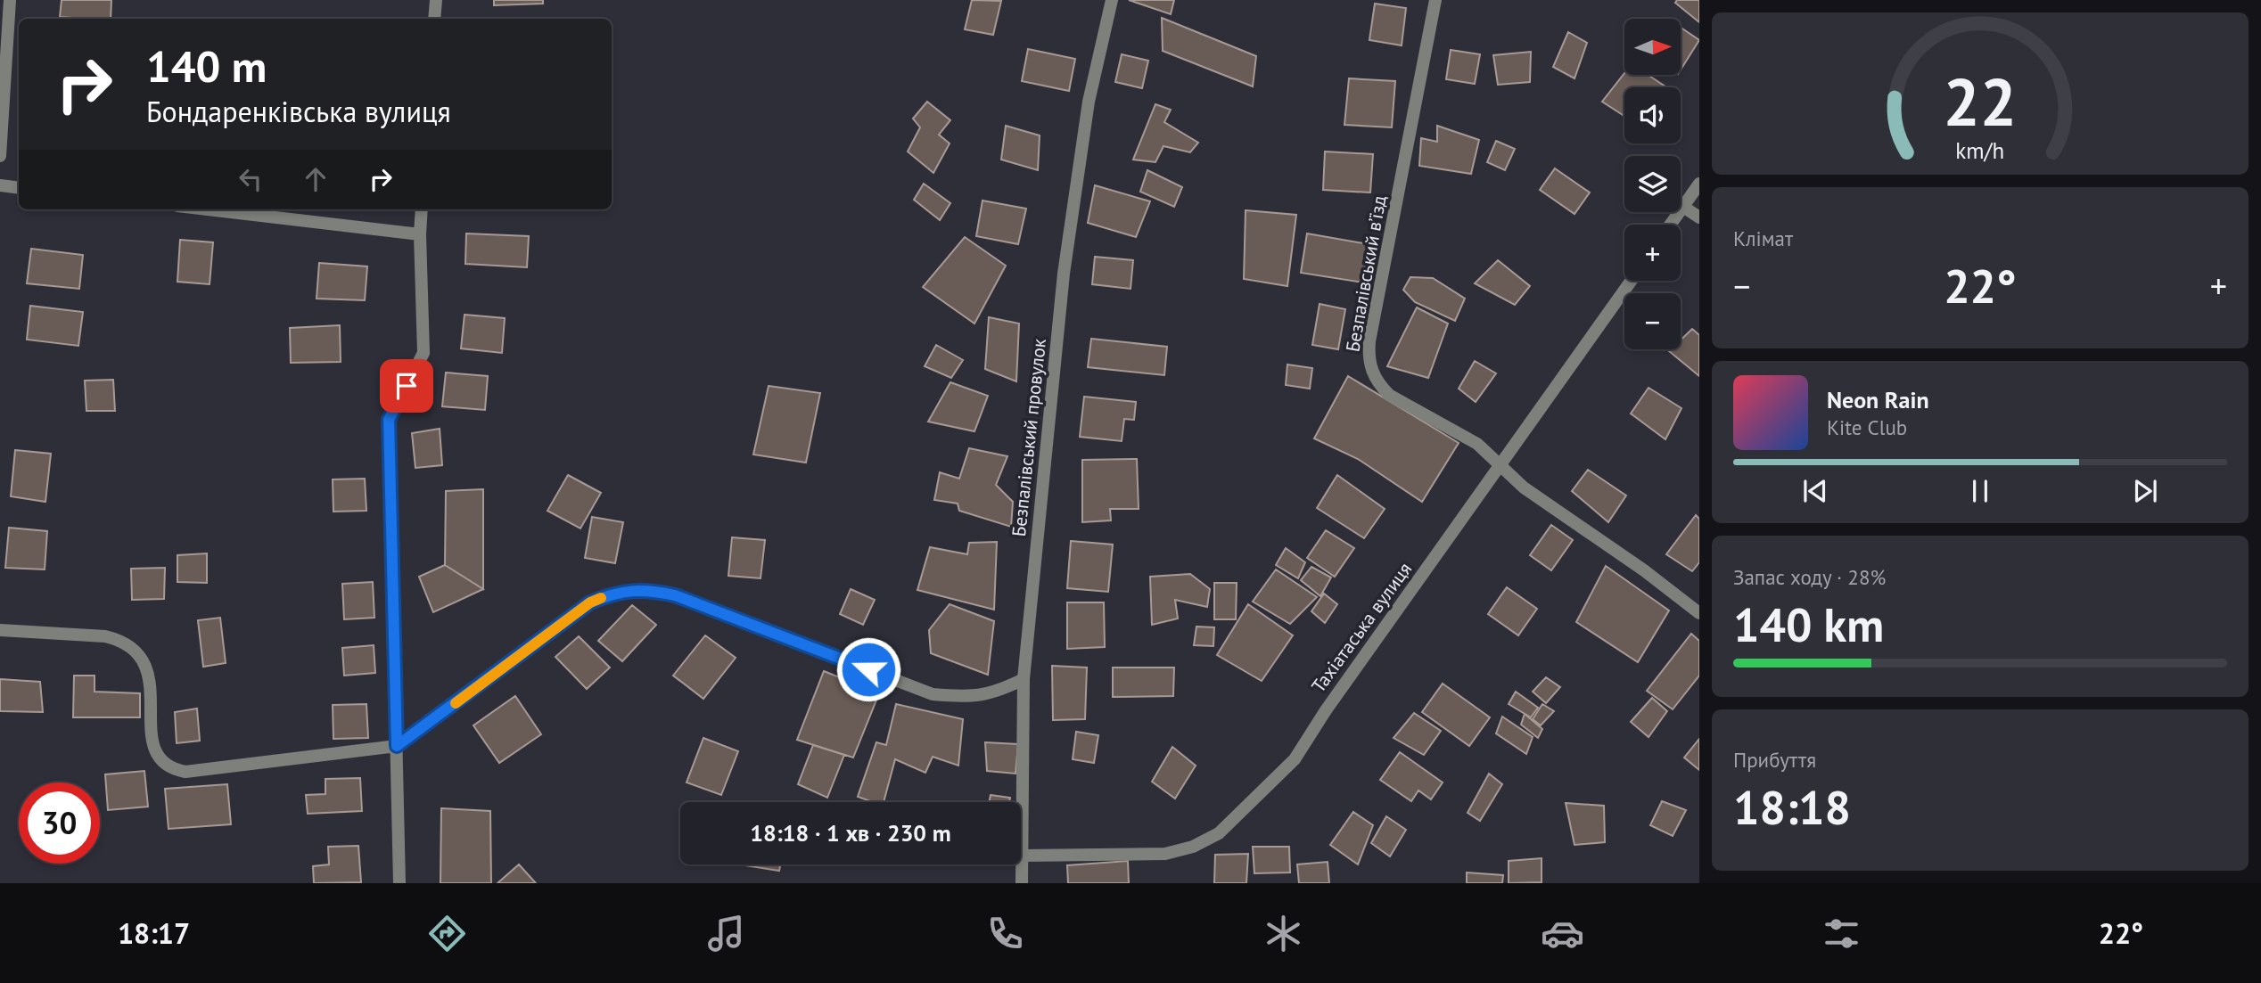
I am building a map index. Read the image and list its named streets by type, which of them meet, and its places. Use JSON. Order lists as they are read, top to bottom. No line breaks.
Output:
{"streets":{"street":["Безпалівський в’їзд","Безпалівський провулок","Тахіатаська вулиця"]},"crossings":[["Безпалівський в’їзд","Тахіатаська вулиця"],["Безпалівський провулок","Тахіатаська вулиця"]],"north":"right","page":{"map_buttons":["+","−"],"turn":["140 m","Бондаренківська вулиця"],"tile":["Клімат",["Запас ходу · 28%","140 km"],["Прибуття","18:18"]],"heat":["−","22°","+"],"song":["Neon Rain","Kite Club"],"limit":"30","trip":"18:18 · 1 хв · 230 m","tabs":["18:17","22°"],"gauge":["22","km/h"]}}
